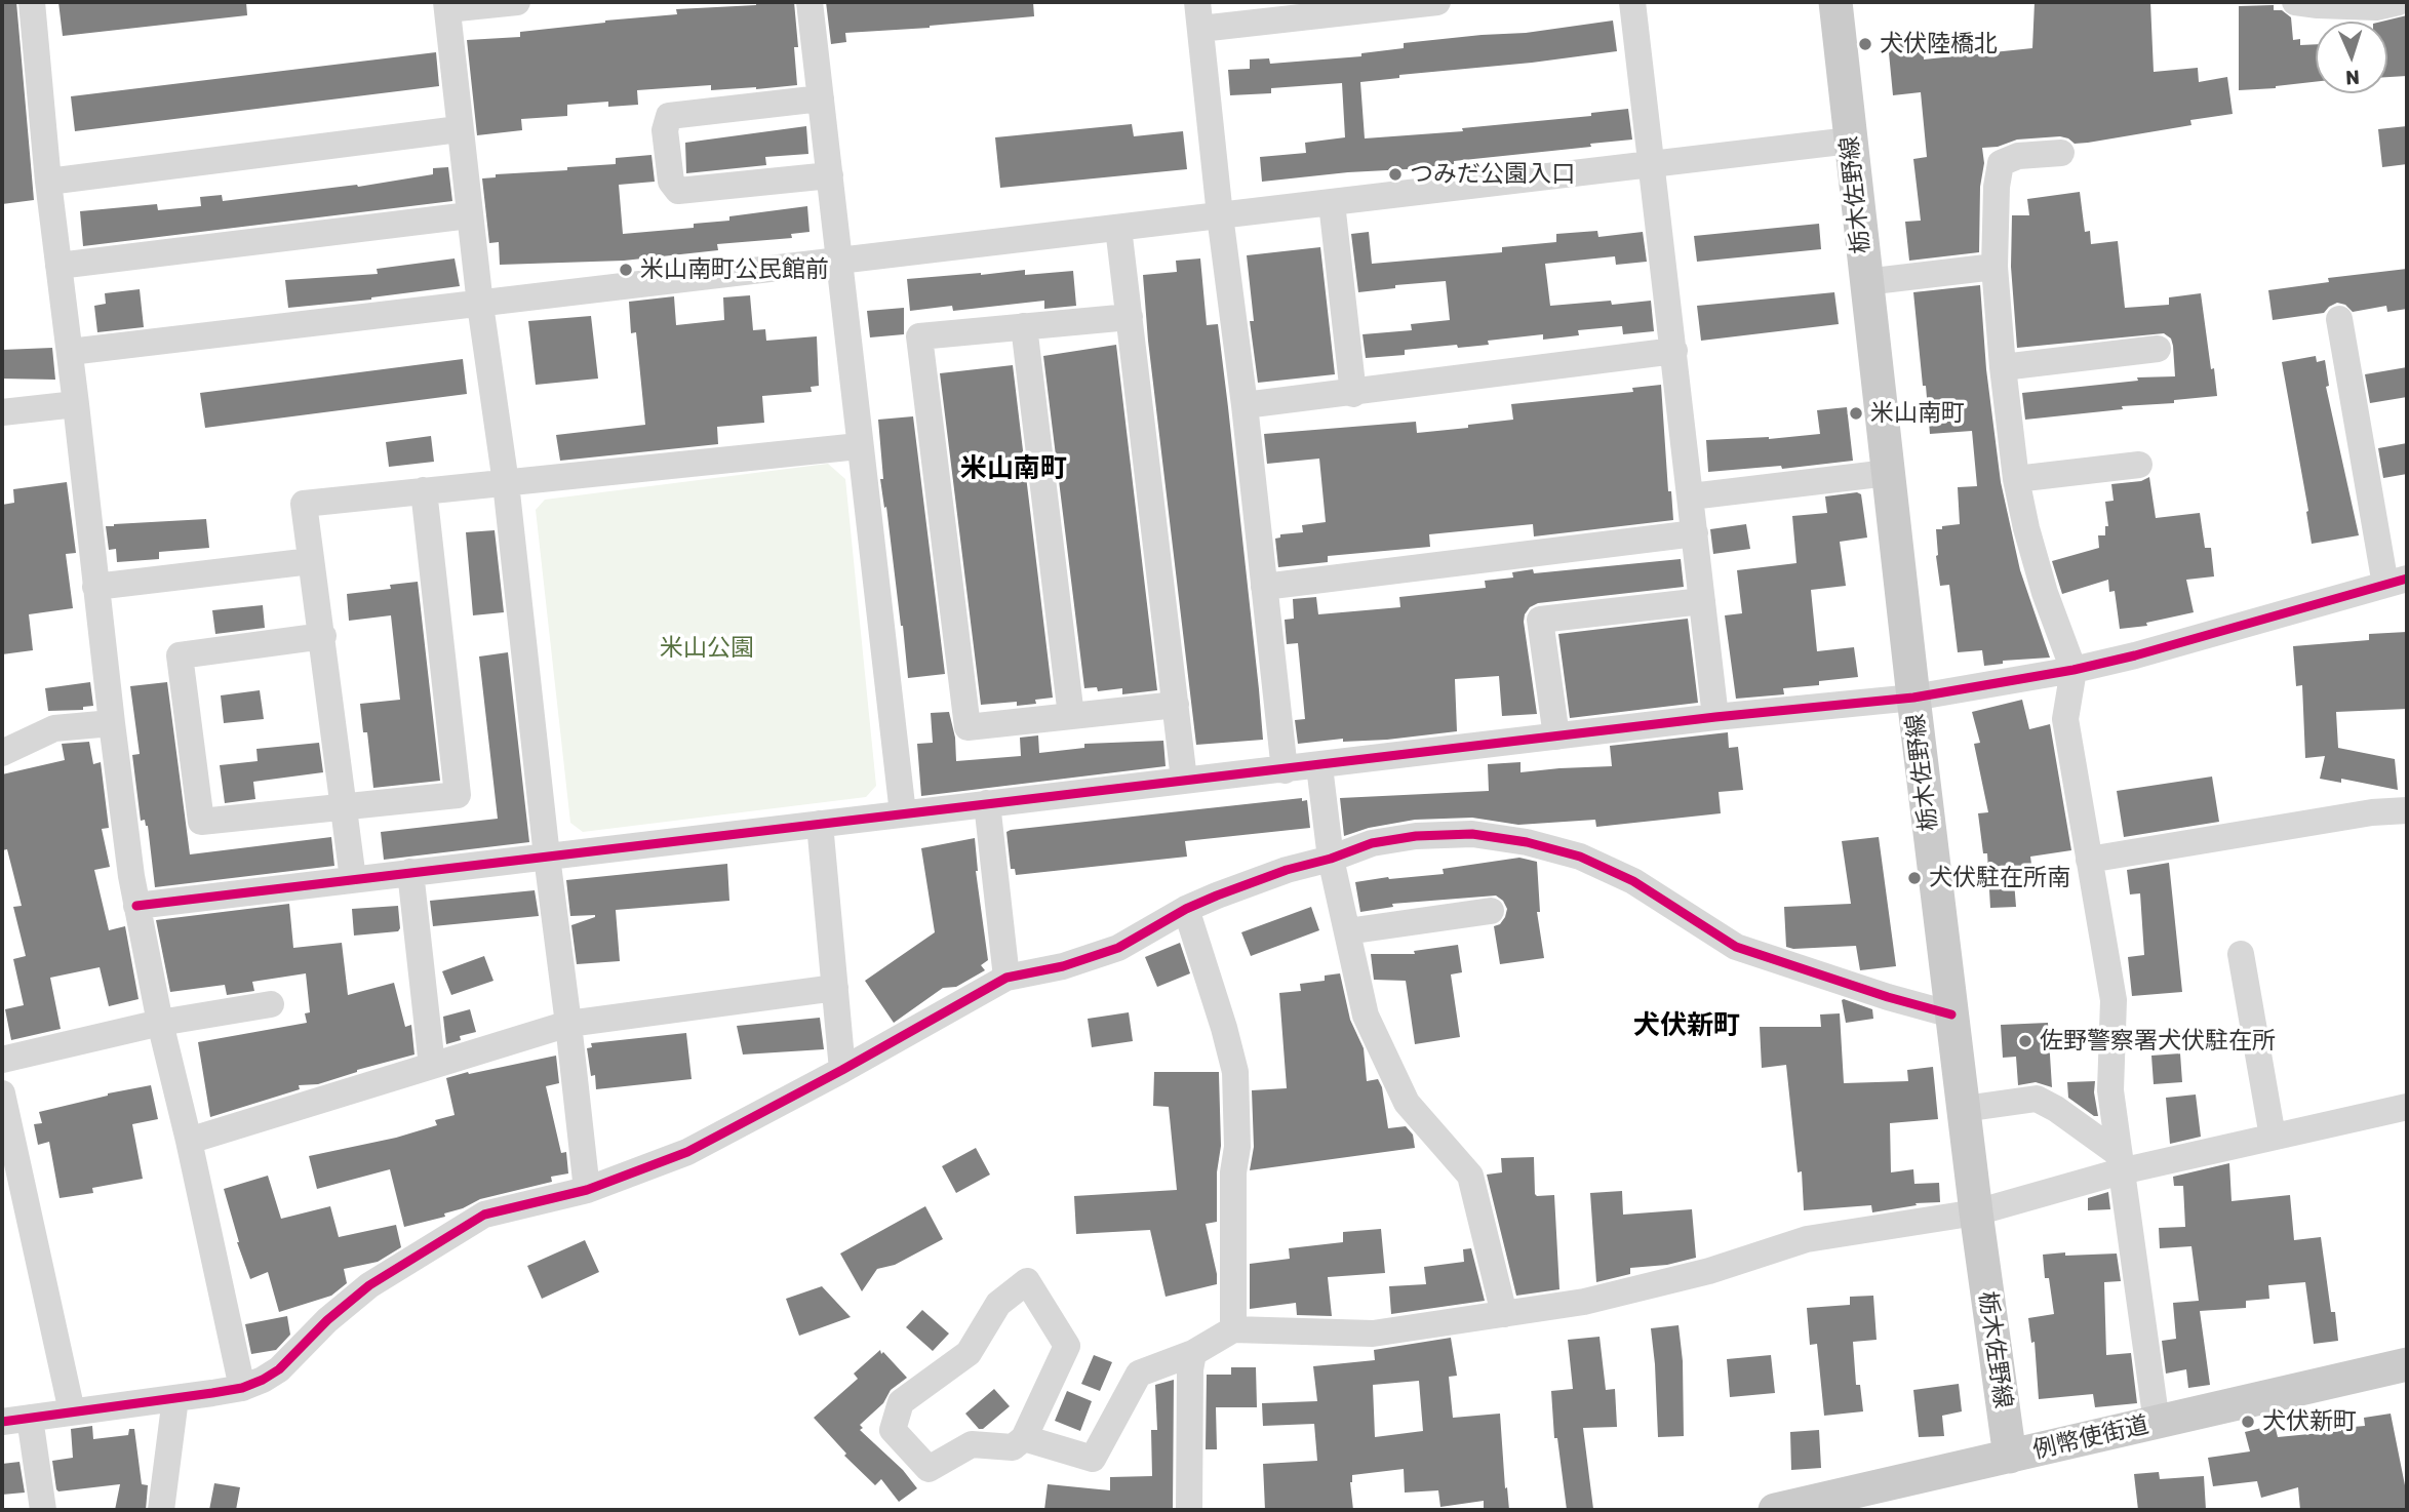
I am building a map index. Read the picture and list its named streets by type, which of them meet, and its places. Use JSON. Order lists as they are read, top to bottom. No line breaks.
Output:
{"streets":{"main road":["栃木佐野線","例幣使街道"]},"crossings":[["栃木佐野線","例幣使街道"]],"districts":["米山南町","犬伏新町"],"parks":["米山公園"],"places":["犬伏陸橋北","つみだ公園入口","米山南町公民館前","米山南町","犬伏駐在所南","佐野警察署犬伏駐在所","犬伏新町"],"north":"bottom"}
